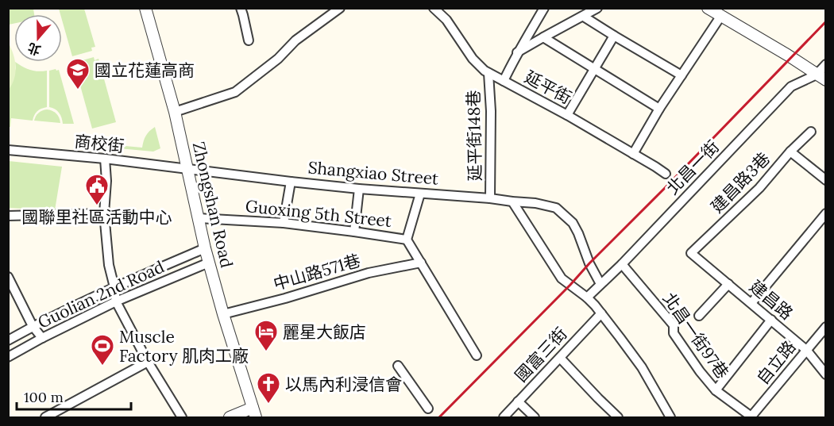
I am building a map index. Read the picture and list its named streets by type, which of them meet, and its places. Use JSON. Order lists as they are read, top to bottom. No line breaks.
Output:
{"streets":{"street":["延平街","延平街148巷","商校街","北昌一街","Shangxiao Street","建昌路3巷","Zhongshan Road","Guoxing 5th Street","中山路571巷","Guolian 2nd Road","建昌路","北昌一街97巷","國富三街","自立路"]},"crossings":[["延平街","延平街148巷"],["延平街148巷","Shangxiao Street"],["商校街","Shangxiao Street"],["商校街","Zhongshan Road"],["北昌一街","Shangxiao Street"],["北昌一街","北昌一街97巷"],["Shangxiao Street","Zhongshan Road"],["建昌路3巷","建昌路"],["Zhongshan Road","Guoxing 5th Street"],["Zhongshan Road","中山路571巷"],["Zhongshan Road","Guolian 2nd Road"],["建昌路","自立路"],["北昌一街97巷","自立路"]],"places":{"school or university":["國立花蓮高商"],"public building":["國聯里社區活動中心"],"hotel":["麗星大飯店"],"sports":["Muscle Factory 肌肉工廠"],"church":["以馬內利浸信會"]},"scale_bar":"100 m","north":"bottom"}
